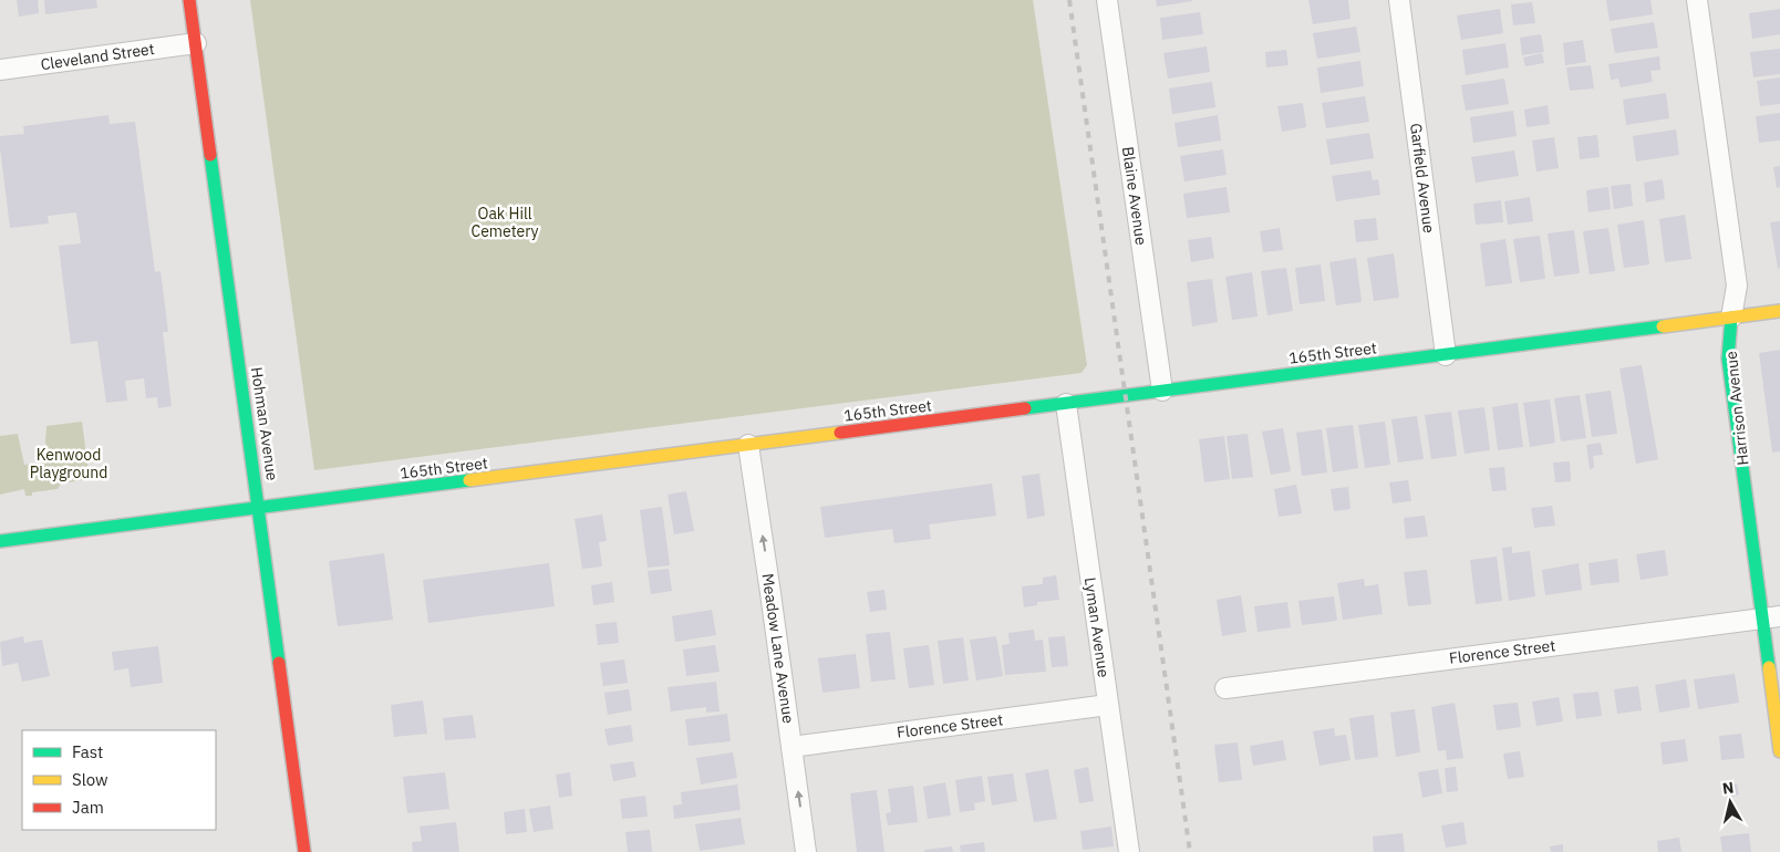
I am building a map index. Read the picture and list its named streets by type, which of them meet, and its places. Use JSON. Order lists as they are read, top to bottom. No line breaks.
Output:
{"streets":{"main road":["165th Street","Harrison Avenue","Hohman Avenue"],"street":["Cleveland Street","Garfield Avenue","Blaine Avenue","Lyman Avenue","Meadow Lane Avenue","Florence Street"]},"crossings":[["Cleveland Street","Hohman Avenue"],["Garfield Avenue","165th Street"],["Blaine Avenue","165th Street"],["165th Street","Harrison Avenue"],["165th Street","Hohman Avenue"],["165th Street","Lyman Avenue"],["165th Street","Meadow Lane Avenue"],["Harrison Avenue","Florence Street"],["Lyman Avenue","Florence Street"],["Meadow Lane Avenue","Florence Street"]],"one_way":["Meadow Lane Avenue"],"parks":["Oak Hill Cemetery","Kenwood Playground"],"legend":["Fast","Slow","Jam"],"north":"top"}
